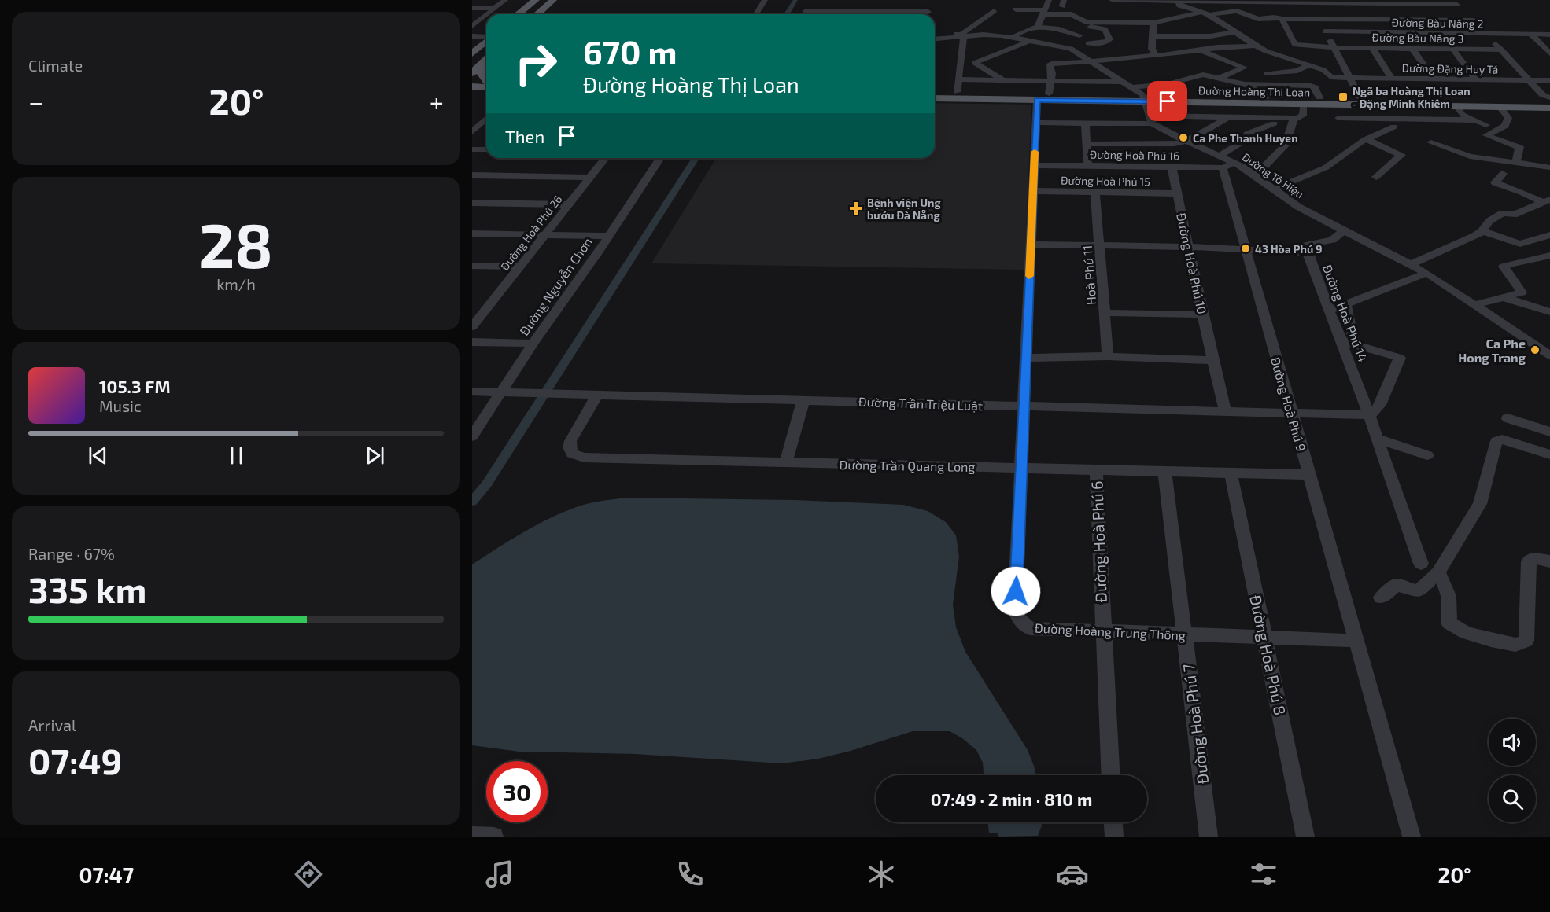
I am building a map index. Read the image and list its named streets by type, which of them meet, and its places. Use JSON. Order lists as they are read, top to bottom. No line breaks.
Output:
{"streets":{"main road":["Đường Hoàng Thị Loan"],"street":["Đường Bàu Năng 2","Đường Bàu Năng 3","Đường Đặng Huy Tá","Đường Hoà Phú 16","Đường Tô Hiệu","Đường Hoà Phú 15","Đường Hoà Phú 26","Đường Hoà Phú 10","Hoà Phú 11","Đường Nguyễn Chơn","Đường Hoà Phú 14","Đường Trần Triệu Luật","Đường Hoà Phú 9","Đường Trần Quang Long","Đường Hoà Phú 6","Đường Hoàng Trung Thông","Đường Hoà Phú 8","Đường Hoà Phú 7"]},"crossings":[["Đường Hoàng Thị Loan","Đường Hoàng Trung Thông"],["Đường Hoà Phú 16","Đường Tô Hiệu"],["Đường Hoà Phú 16","Đường Hoà Phú 10"],["Đường Hoà Phú 16","Đường Hoà Phú 9"],["Đường Hoà Phú 16","Đường Hoàng Trung Thông"],["Đường Hoà Phú 15","Đường Hoà Phú 10"],["Đường Hoà Phú 15","Hoà Phú 11"],["Đường Hoà Phú 15","Đường Hoàng Trung Thông"],["Đường Hoà Phú 10","Đường Trần Triệu Luật"],["Đường Nguyễn Chơn","Đường Trần Triệu Luật"],["Đường Hoà Phú 14","Đường Trần Triệu Luật"],["Đường Trần Triệu Luật","Đường Hoà Phú 9"],["Đường Trần Triệu Luật","Đường Trần Quang Long"],["Đường Trần Triệu Luật","Đường Hoàng Trung Thông"],["Đường Hoà Phú 9","Đường Trần Quang Long"],["Đường Hoà Phú 9","Đường Hoàng Trung Thông"],["Đường Trần Quang Long","Đường Hoà Phú 6"],["Đường Trần Quang Long","Đường Hoàng Trung Thông"],["Đường Trần Quang Long","Đường Hoà Phú 8"],["Đường Trần Quang Long","Đường Hoà Phú 7"],["Đường Hoà Phú 6","Đường Hoàng Trung Thông"],["Đường Hoàng Trung Thông","Đường Hoà Phú 8"],["Đường Hoàng Trung Thông","Đường Hoà Phú 7"]],"places":{"transit":["Ngã ba Hoàng Thị Loan - Đặng Minh Khiêm"],"other":["Ca Phe Thanh Huyen","43 Hòa Phú 9","Ca Phe Hong Trang"],"health":["Bệnh viện Ung bướu Đà Nẵng"]},"page":{"tile":["Climate",["28","km/h"],["Range · 67%","335 km"],["Arrival","07:49"]],"turn":["670 m","Đường Hoàng Thị Loan"],"heat":["−","20°","+"],"then":"Then","song":["105.3 FM","Music"],"limit":"30","trip":"07:49 · 2 min · 810 m","tabs":["07:47","20°"]}}
